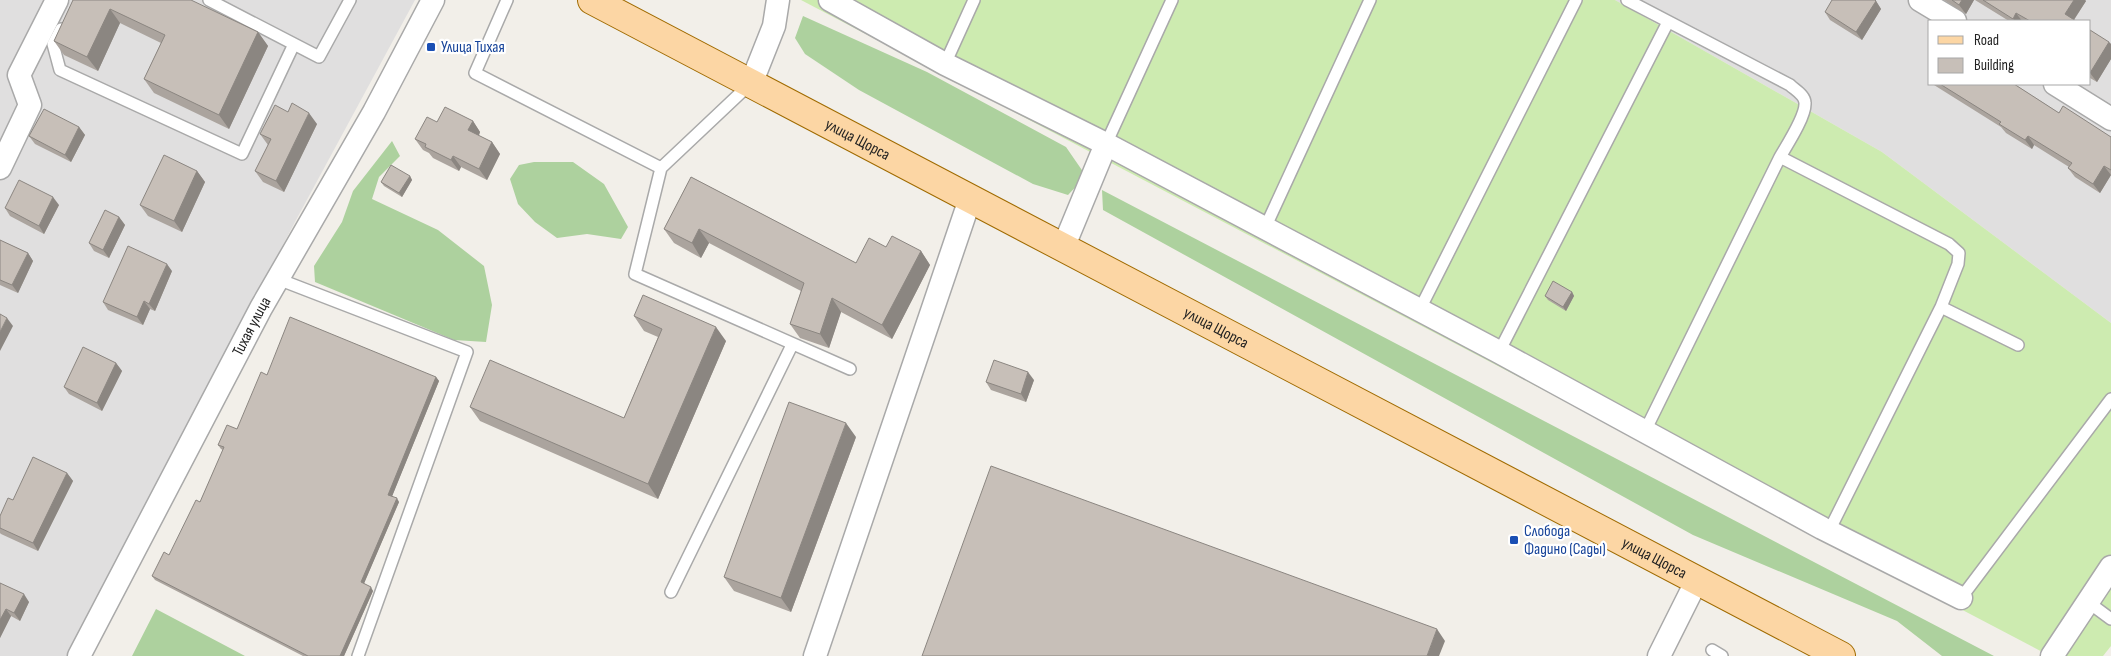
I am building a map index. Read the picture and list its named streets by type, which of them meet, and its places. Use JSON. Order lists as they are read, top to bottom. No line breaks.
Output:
{"streets":{"main road":["улица Щорса"],"street":["Тихая улица"]},"places":{"transit":["Улица Тихая","Слобода Фадино (Сады)"]},"legend":["Road","Building"]}
